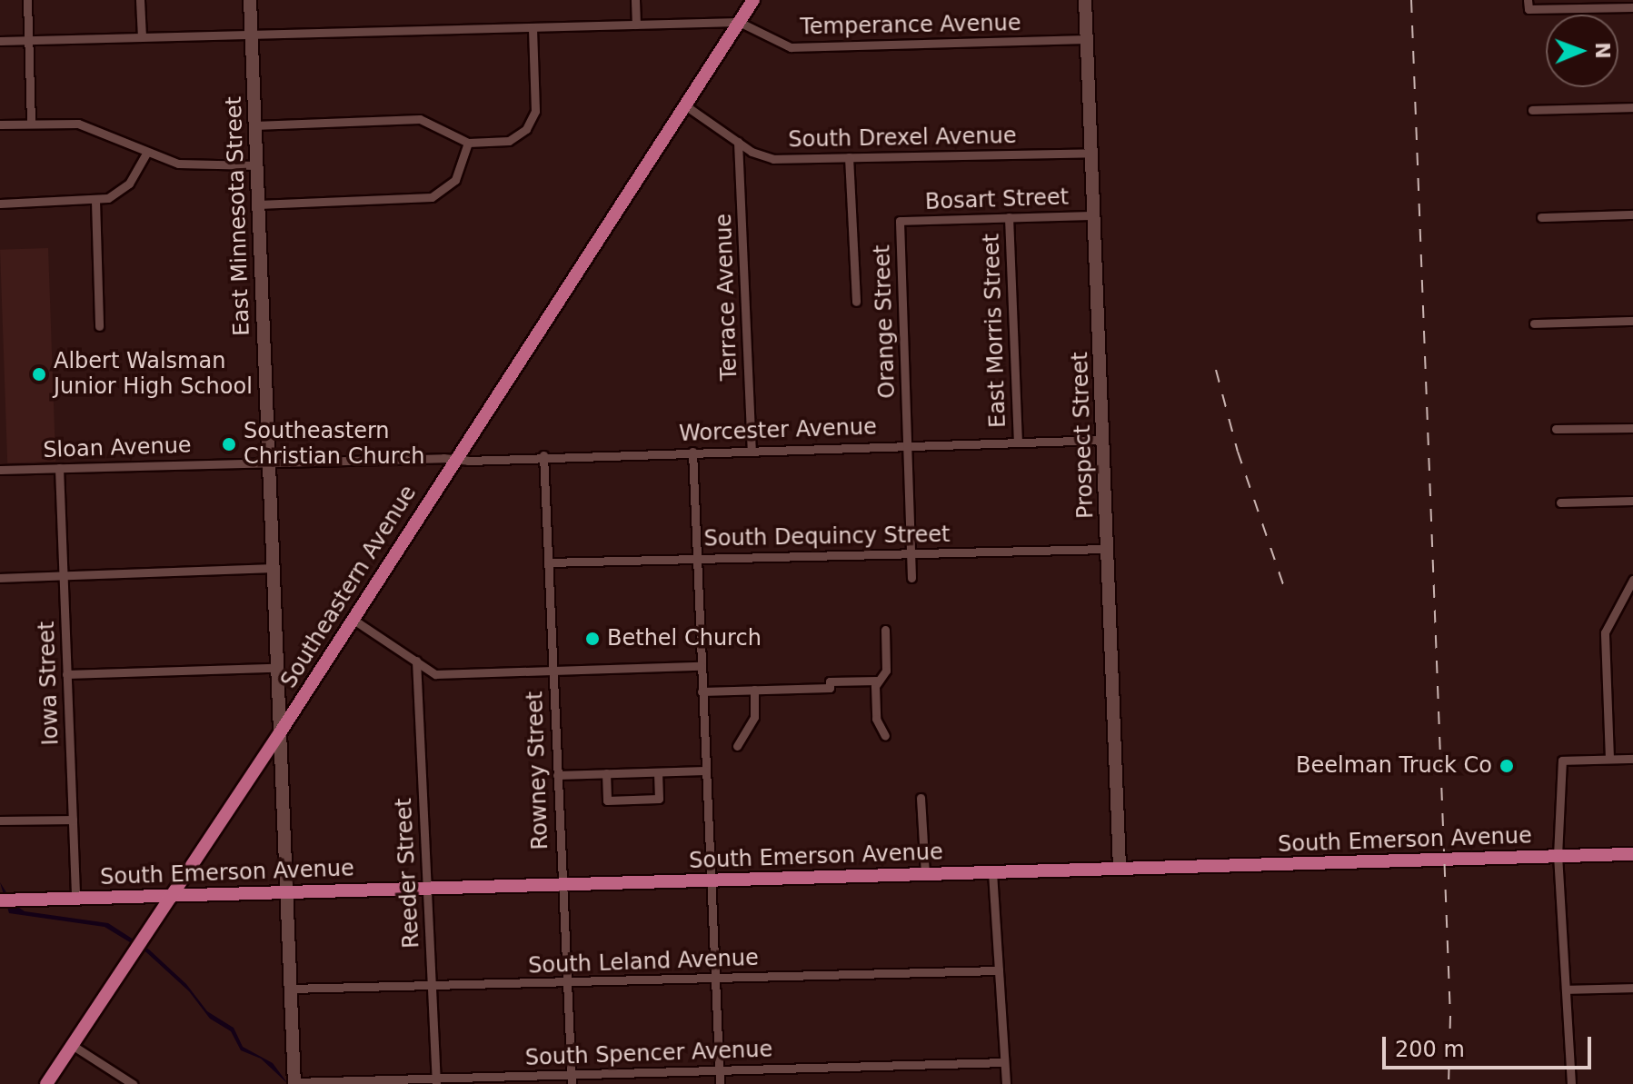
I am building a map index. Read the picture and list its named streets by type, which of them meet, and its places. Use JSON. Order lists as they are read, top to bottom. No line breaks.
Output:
{"streets":{"main road":["Southeastern Avenue","South Emerson Avenue"],"street":["Temperance Avenue","South Drexel Avenue","Bosart Street","East Minnesota Street","Terrace Avenue","Orange Street","East Morris Street","Worcester Avenue","Prospect Street","Sloan Avenue","South Dequincy Street","Iowa Street","Rowney Street","Reeder Street","South Leland Avenue","South Spencer Avenue"]},"crossings":[["Temperance Avenue","East Minnesota Street"],["Temperance Avenue","Prospect Street"],["Temperance Avenue","Southeastern Avenue"],["South Drexel Avenue","Terrace Avenue"],["South Drexel Avenue","Prospect Street"],["South Drexel Avenue","Southeastern Avenue"],["Bosart Street","Orange Street"],["Bosart Street","East Morris Street"],["Bosart Street","Prospect Street"],["East Minnesota Street","Sloan Avenue"],["East Minnesota Street","Southeastern Avenue"],["East Minnesota Street","South Emerson Avenue"],["East Minnesota Street","South Leland Avenue"],["East Minnesota Street","South Spencer Avenue"],["Terrace Avenue","Worcester Avenue"],["Orange Street","Worcester Avenue"],["Orange Street","South Dequincy Street"],["East Morris Street","Worcester Avenue"],["Worcester Avenue","Prospect Street"],["Worcester Avenue","Sloan Avenue"],["Worcester Avenue","Southeastern Avenue"],["Worcester Avenue","Rowney Street"],["Prospect Street","South Dequincy Street"],["Prospect Street","South Emerson Avenue"],["Sloan Avenue","Southeastern Avenue"],["Sloan Avenue","Iowa Street"],["South Dequincy Street","Rowney Street"],["Southeastern Avenue","South Emerson Avenue"],["Iowa Street","South Emerson Avenue"],["Rowney Street","South Emerson Avenue"],["Rowney Street","South Leland Avenue"],["Rowney Street","South Spencer Avenue"],["South Emerson Avenue","Reeder Street"],["Reeder Street","South Leland Avenue"],["Reeder Street","South Spencer Avenue"]],"places":["Albert Walsman Junior High School","Southeastern Christian Church","Bethel Church","Beelman Truck Co"],"scale_bar":"200 m","north":"right"}
